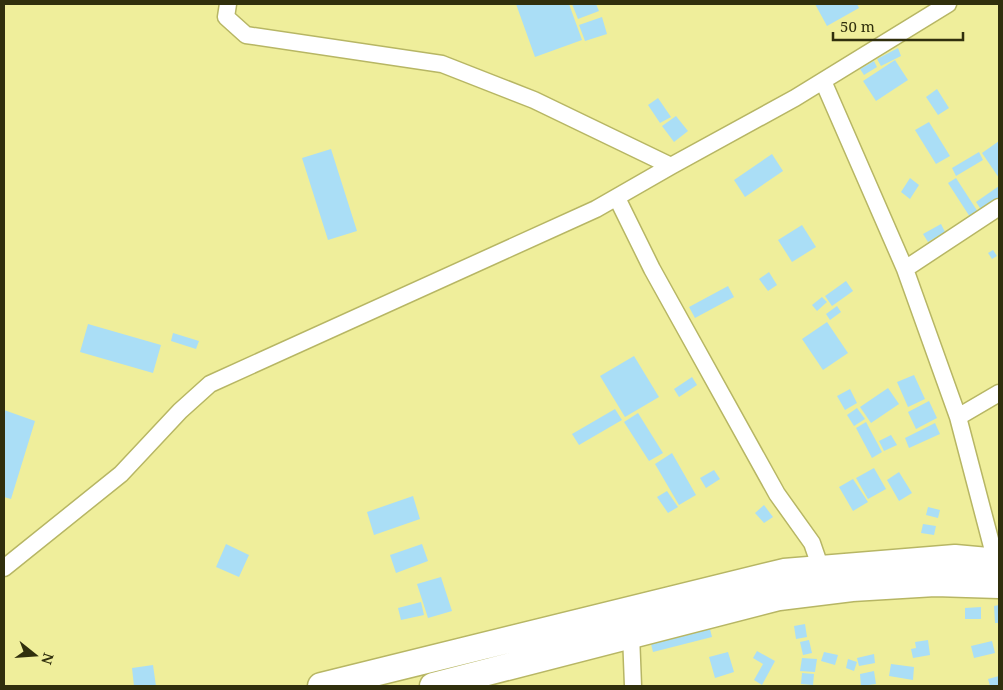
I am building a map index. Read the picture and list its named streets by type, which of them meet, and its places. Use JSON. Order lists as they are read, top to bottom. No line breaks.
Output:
{"scale_bar":"50 m","north":"right"}
